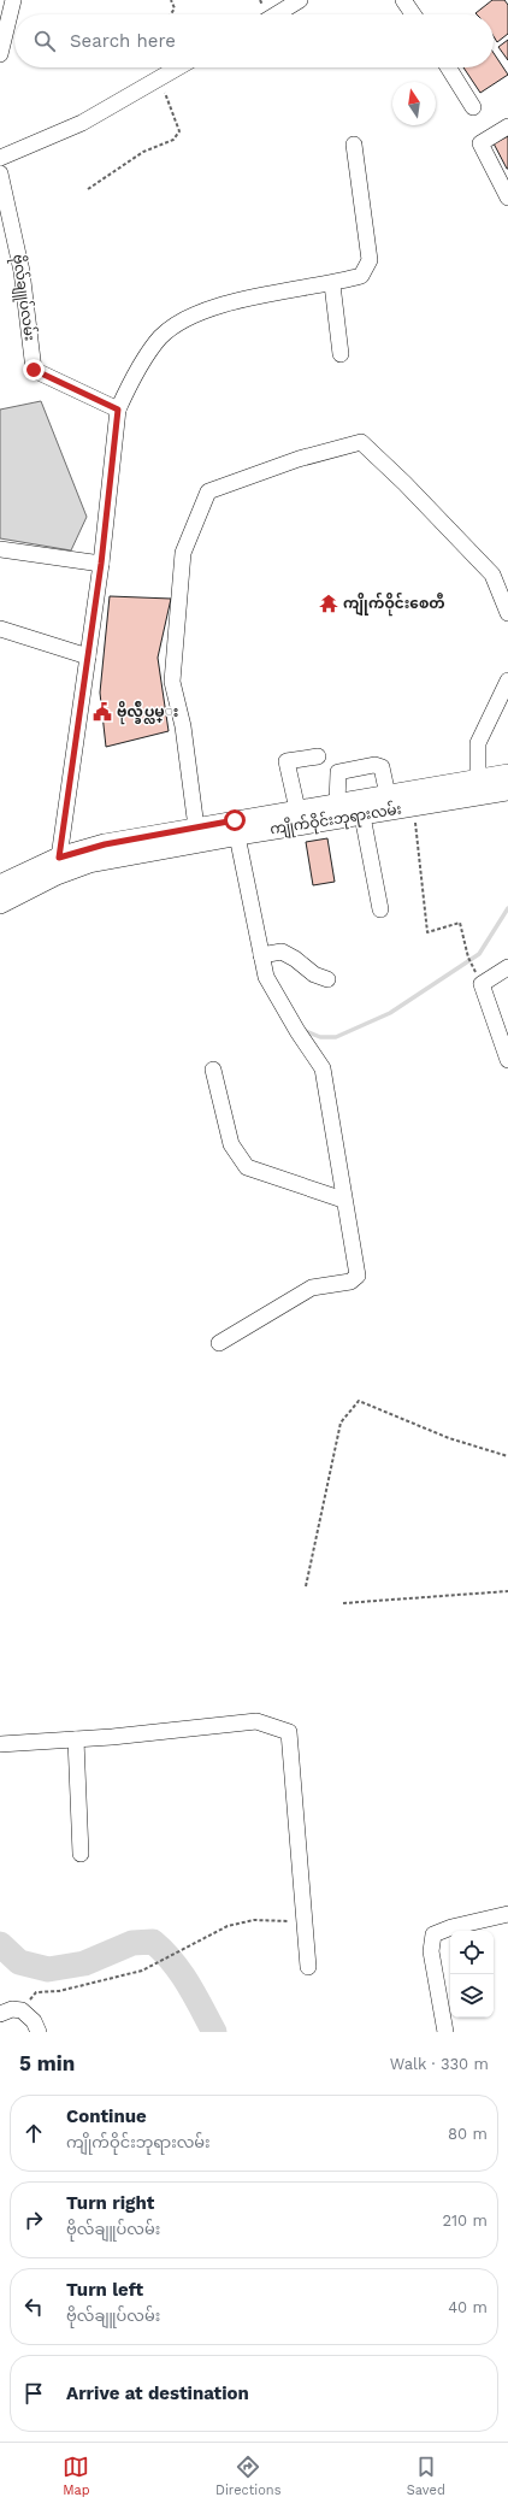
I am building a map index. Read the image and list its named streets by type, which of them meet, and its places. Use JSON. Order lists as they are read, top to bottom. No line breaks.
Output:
{"streets":{"main road":["ကျိုက်ဝိုင်းဘုရားလမ်း"],"street":["ဗိုလ်ချူပ်လမ်း"]},"places":{"temple":["ကျိုက်ဝိုင်းစေတီ"],"public building":["ဗိုလ္ခ်ဳပ္လမ္း"]},"north":"top","page":{"search":"Search here","heading":["5 min","Walk · 330 m"],"list":[["Continue","ကျိုက်ဝိုင်းဘုရားလမ်း","80 m"],["Turn right","ဗိုလ်ချူပ်လမ်း","210 m"],["Turn left","ဗိုလ်ချူပ်လမ်း","40 m"],"Arrive at destination"],"nav":["Map","Directions","Saved"]}}
